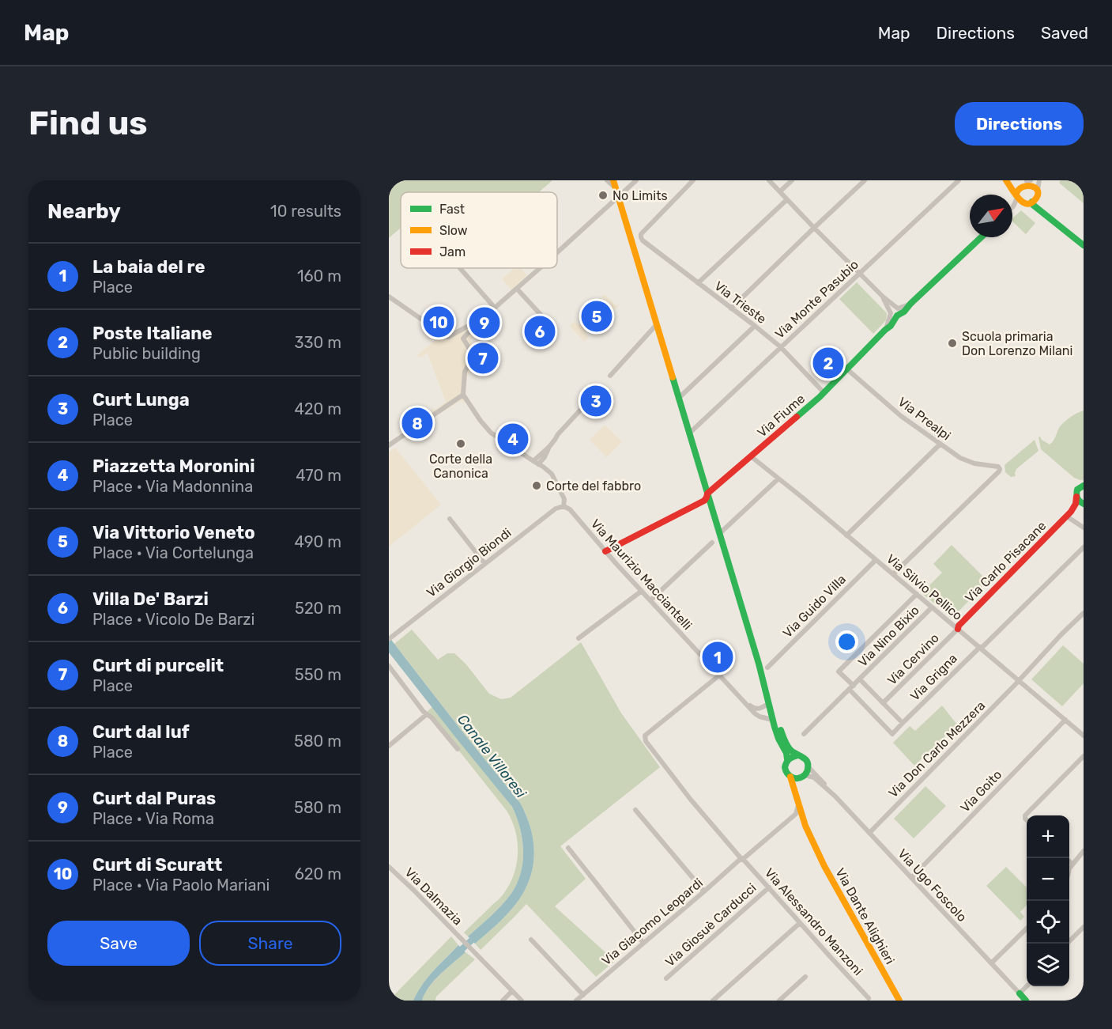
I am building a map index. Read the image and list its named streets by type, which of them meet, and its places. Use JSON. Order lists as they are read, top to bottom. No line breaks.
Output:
{"streets":{"main road":["Via Fiume","Via Carlo Pisacane","Via Dante Alighieri"],"street":["Via Monte Pasubio","Via Trieste","Via Prealpi","Via Giorgio Biondi","Via Maurizio Macciantelli","Via Silvio Pellico","Via Guido Villa","Via Nino Bixio","Via Cervino","Via Grigna","Via Don Carlo Mezzera","Via Goito","Via Ugo Foscolo","Via Dalmazia","Via Giacomo Leopardi","Via Alessandro Manzoni","Via Giosuè Carducci"]},"crossings":[["Via Monte Pasubio","Via Trieste"],["Via Trieste","Via Fiume"],["Via Fiume","Via Prealpi"],["Via Fiume","Via Maurizio Macciantelli"],["Via Fiume","Via Silvio Pellico"],["Via Prealpi","Via Silvio Pellico"],["Via Carlo Pisacane","Via Silvio Pellico"],["Via Carlo Pisacane","Via Cervino"],["Via Giorgio Biondi","Via Maurizio Macciantelli"],["Via Maurizio Macciantelli","Via Alessandro Manzoni"],["Via Silvio Pellico","Via Guido Villa"],["Via Silvio Pellico","Via Nino Bixio"],["Via Silvio Pellico","Via Cervino"],["Via Silvio Pellico","Via Grigna"],["Via Silvio Pellico","Via Don Carlo Mezzera"],["Via Silvio Pellico","Via Goito"],["Via Nino Bixio","Via Cervino"],["Via Nino Bixio","Via Grigna"],["Via Don Carlo Mezzera","Via Ugo Foscolo"],["Via Goito","Via Ugo Foscolo"],["Via Ugo Foscolo","Via Dante Alighieri"],["Via Dante Alighieri","Via Giacomo Leopardi"],["Via Giacomo Leopardi","Via Alessandro Manzoni"],["Via Alessandro Manzoni","Via Giosuè Carducci"]],"water":["Canale Villoresi"],"places":["No Limits","Scuola primaria Don Lorenzo Milani","Corte della Canonica","Corte del fabbro"],"legend":["Fast","Slow","Jam"],"north":"top right","page":{"header":"Map","nav":["Map","Directions","Saved"],"buttons":["Directions",["Save","Share"]],"title":"Find us","heading":["Nearby","10 results"],"list":[{"mark":"1","name":"La baia del re","note":"Place","value":"160 m"},{"mark":"2","name":"Poste Italiane","note":"Public building","value":"330 m"},{"mark":"3","name":"Curt Lunga","note":"Place","value":"420 m"},{"mark":"4","name":"Piazzetta Moronini","note":"Place · Via Madonnina","value":"470 m"},{"mark":"5","name":"Via Vittorio Veneto","note":"Place · Via Cortelunga","value":"490 m"},{"mark":"6","name":"Villa De' Barzi","note":"Place · Vicolo De Barzi","value":"520 m"},{"mark":"7","name":"Curt di purcelit","note":"Place","value":"550 m"},{"mark":"8","name":"Curt dal luf","note":"Place","value":"580 m"},{"mark":"9","name":"Curt dal Puras","note":"Place · Via Roma","value":"580 m"},{"mark":"10","name":"Curt di Scuratt","note":"Place · Via Paolo Mariani","value":"620 m"}],"pins":["5","10","9","6","7","2","3","8","4","1"],"map_buttons":["+","−"]}}
